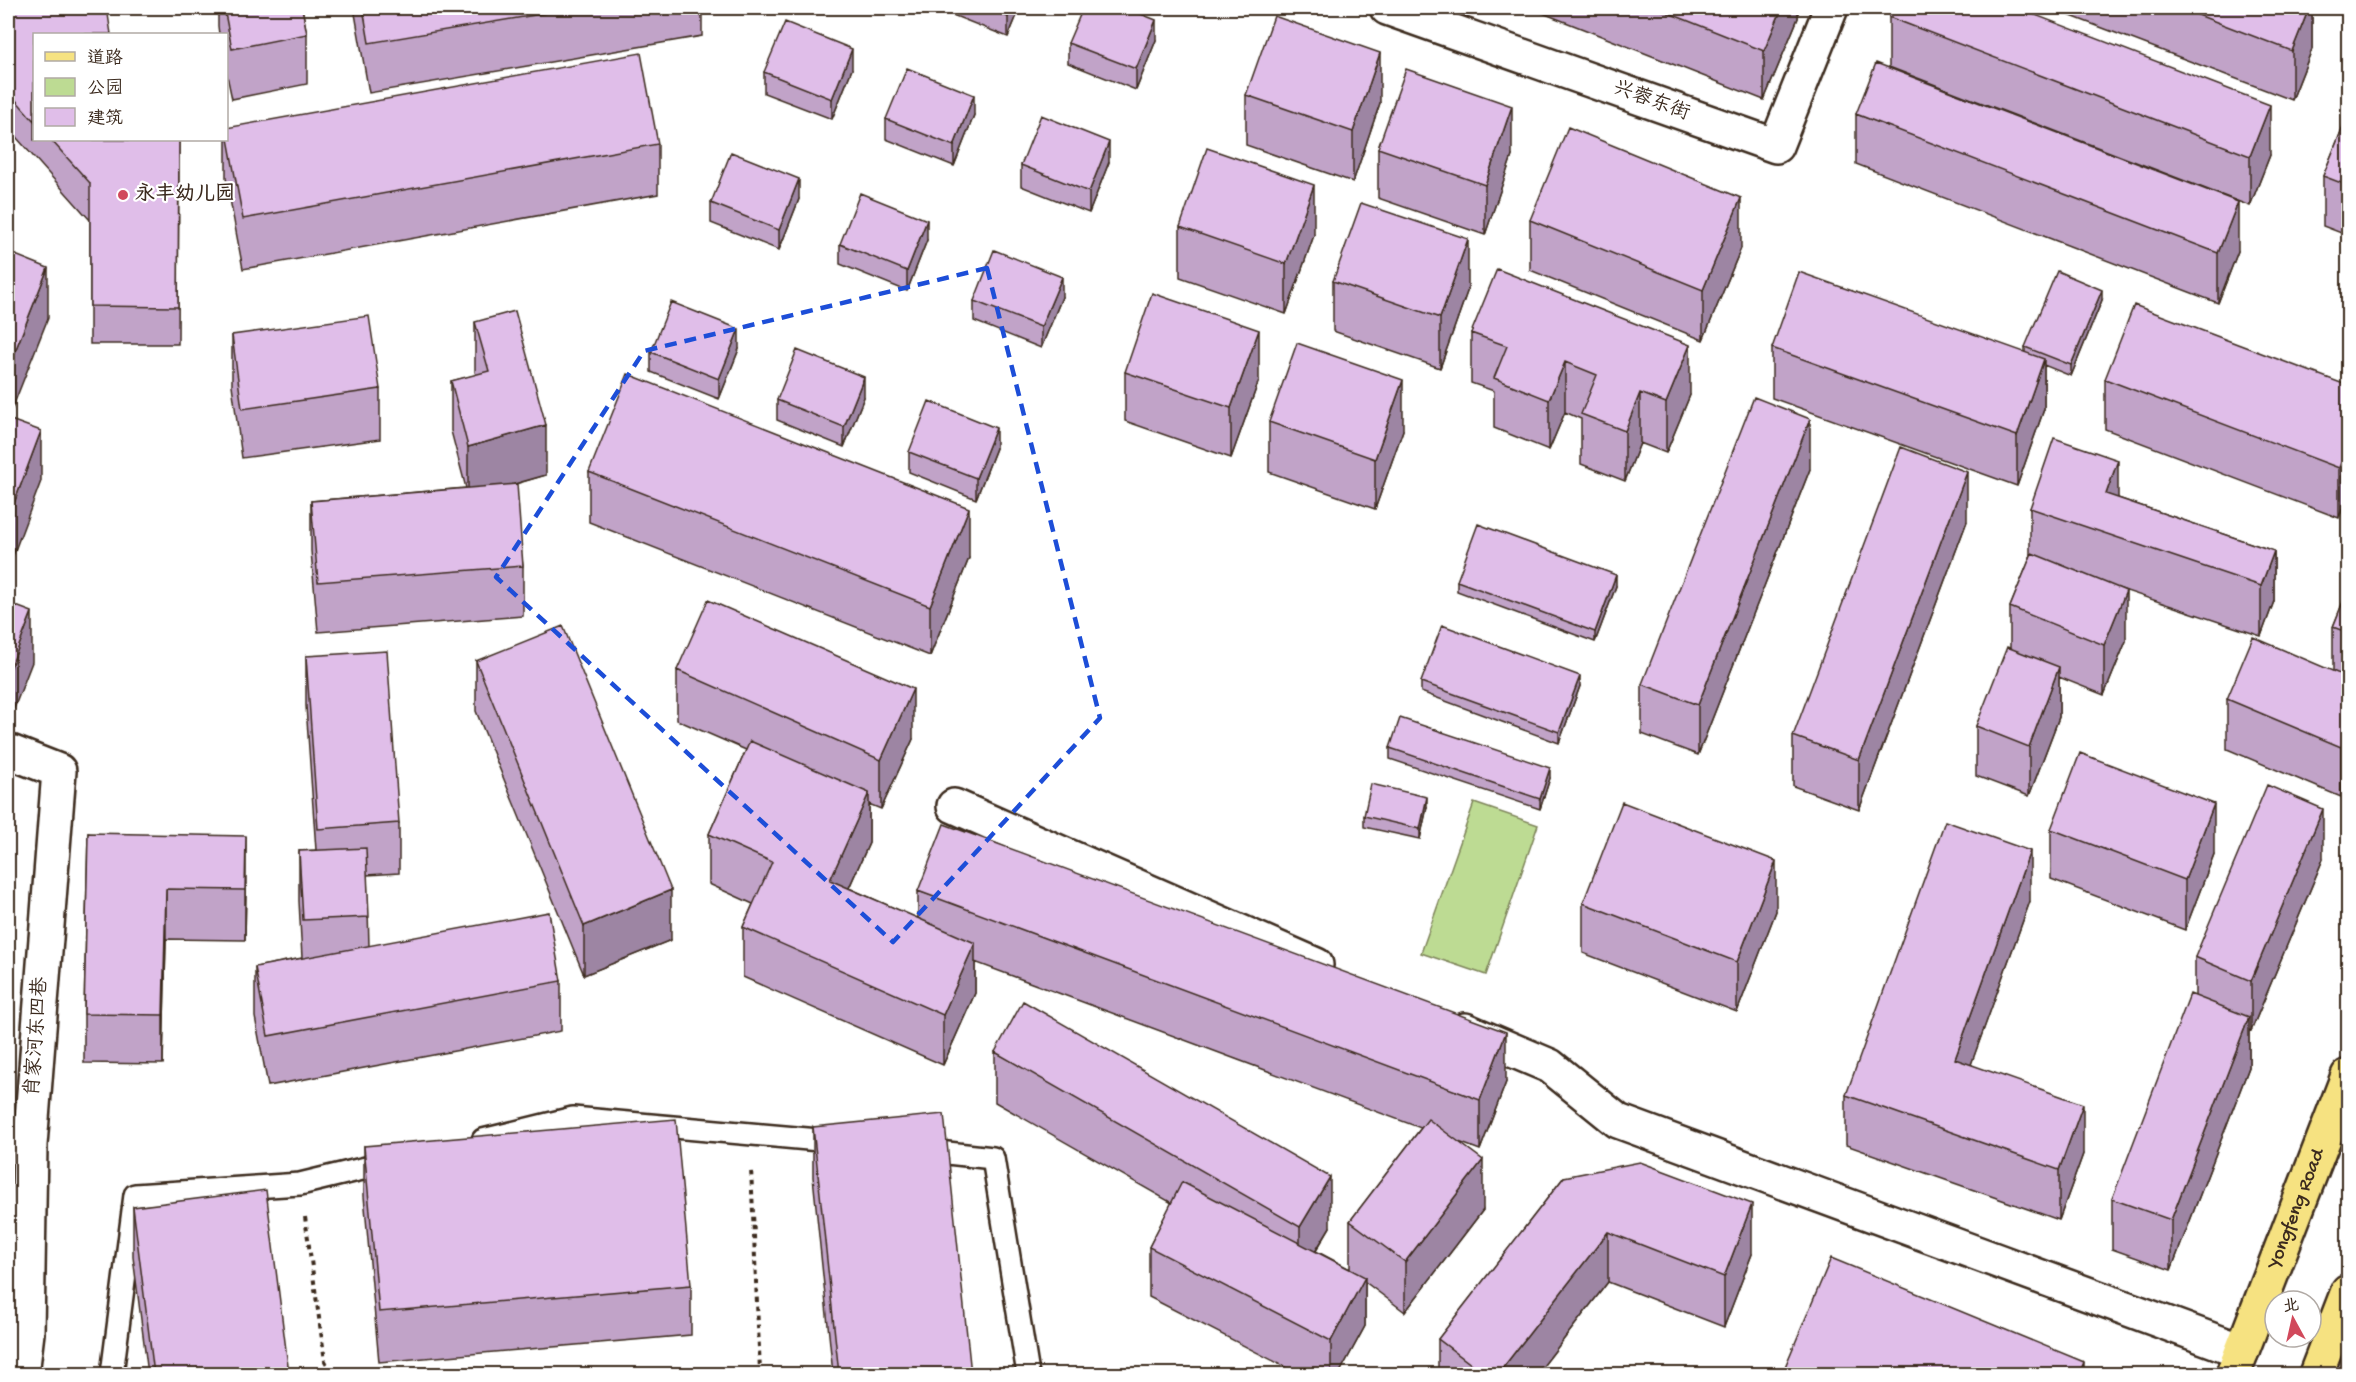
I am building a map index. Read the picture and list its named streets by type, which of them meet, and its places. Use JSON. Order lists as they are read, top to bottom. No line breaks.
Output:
{"streets":{"main road":["Yongfeng Road"],"street":["兴蓉东街","肖家河东四巷"]},"places":["永丰幼儿园"],"legend":["道路","公园","建筑"],"north":"top"}
